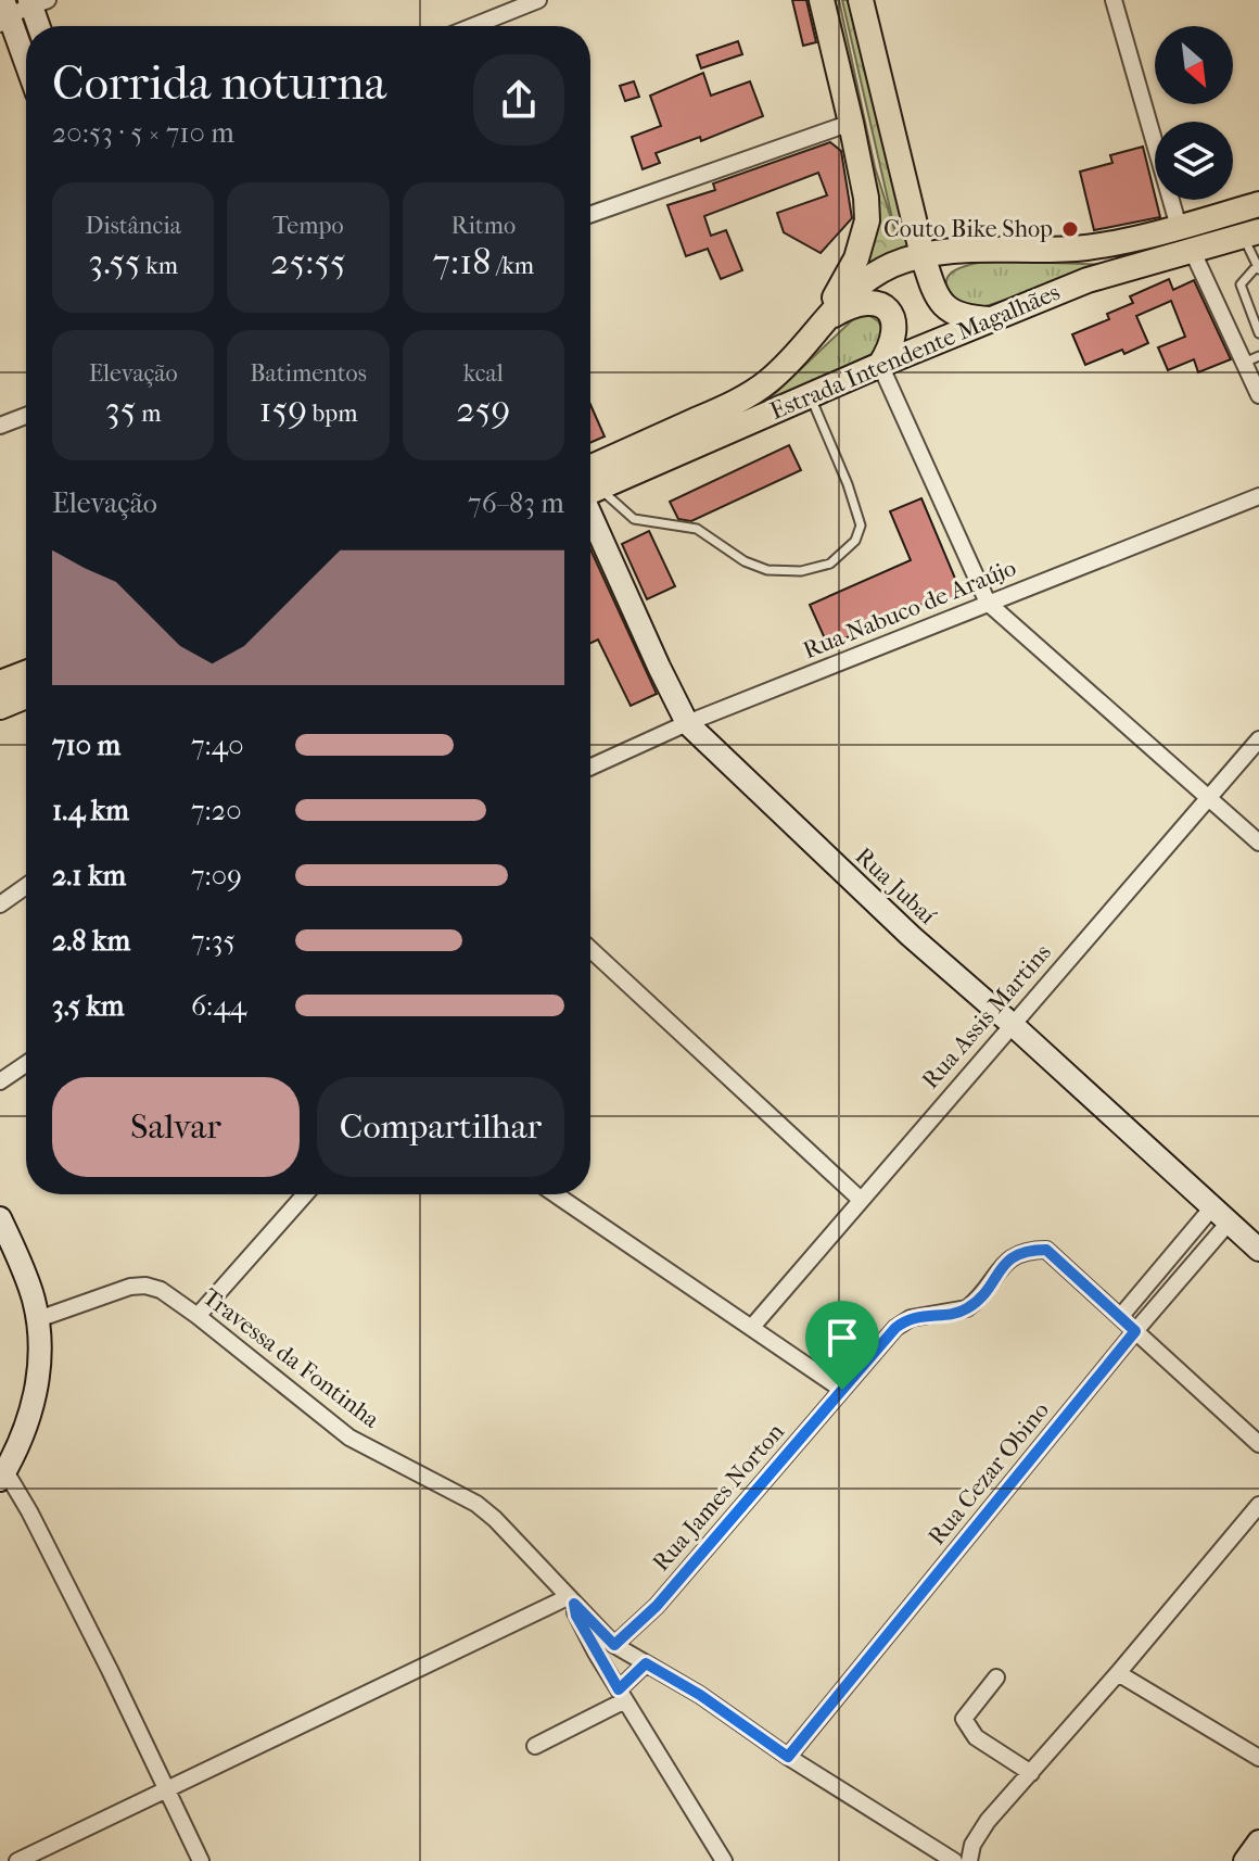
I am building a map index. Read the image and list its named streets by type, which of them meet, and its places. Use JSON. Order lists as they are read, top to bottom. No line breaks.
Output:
{"streets":{"main road":["Estrada Intendente Magalhães"],"street":["Rua Nabuco de Araújo","Rua Jubaí","Rua Assis Martins","Travessa da Fontinha","Rua Cezar Obino","Rua James Norton"]},"crossings":[["Rua Nabuco de Araújo","Rua Jubaí"],["Rua Jubaí","Rua Assis Martins"],["Rua Jubaí","Rua Cezar Obino"],["Travessa da Fontinha","Rua Cezar Obino"],["Travessa da Fontinha","Rua James Norton"],["Rua Cezar Obino","Rua James Norton"]],"places":["Couto Bike Shop"],"north":"bottom right","page":{"heading":["Corrida noturna","20:53 · 5 × 710 m"],"stats":[["Distância","3.55 km"],["Tempo","25:55"],["Ritmo","7:18 /km"],["Elevação","35 m"],["Batimentos","159 bpm"],["kcal","259"]],"chart":["Elevação","76–83 m"],"list":[{"name":"710 m","note":"7:40"},{"name":"1.4 km","note":"7:20"},{"name":"2.1 km","note":"7:09"},{"name":"2.8 km","note":"7:35"},{"name":"3.5 km","note":"6:44"}],"buttons":["Salvar","Compartilhar"]}}
